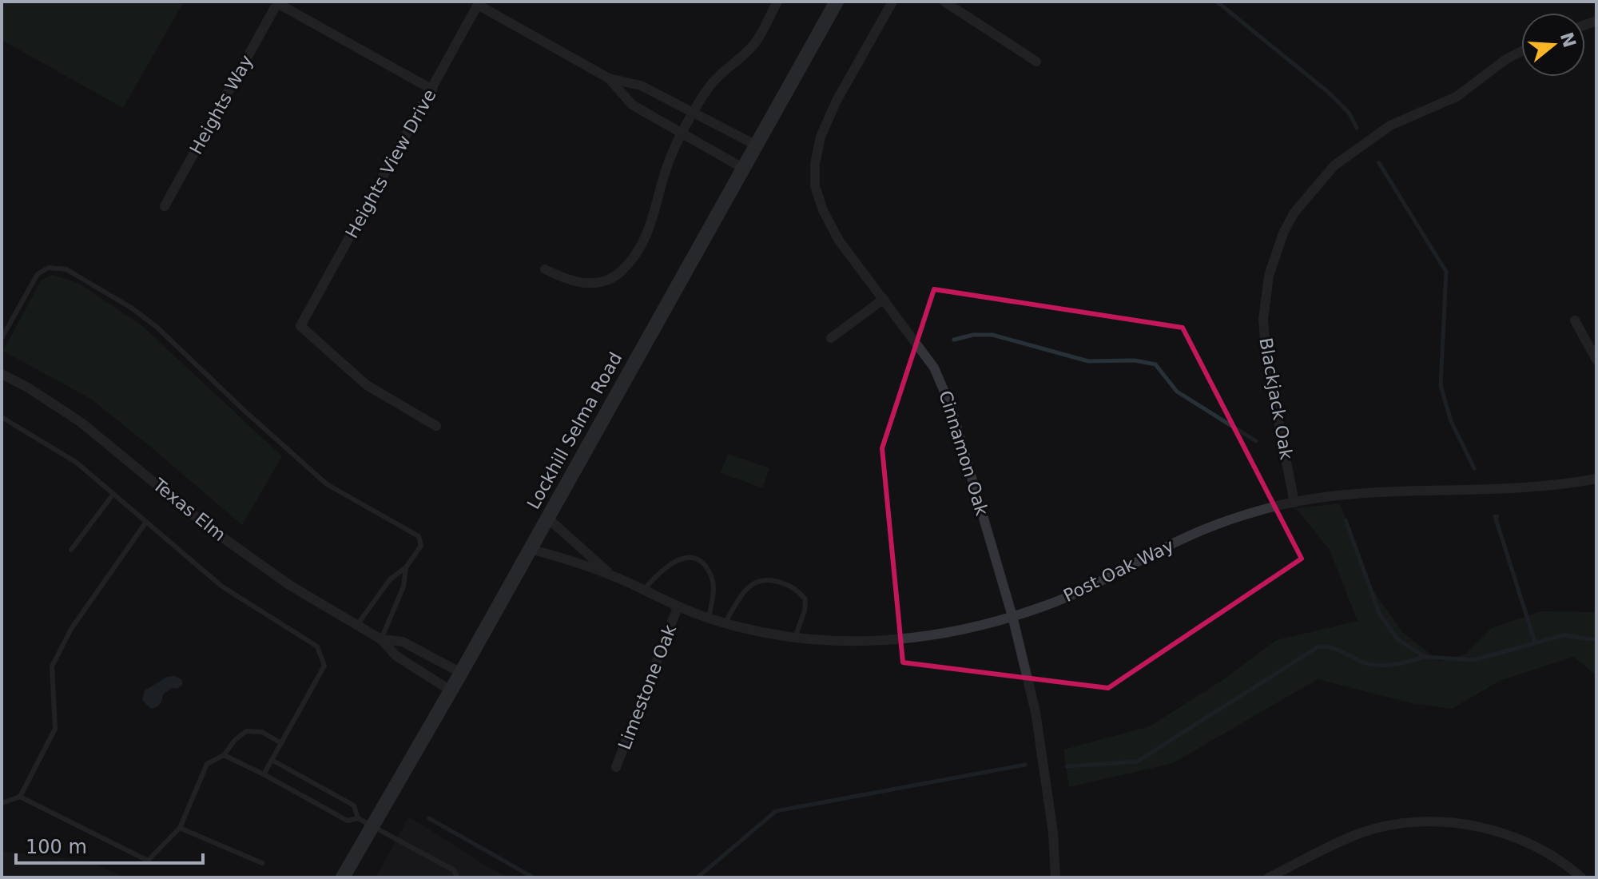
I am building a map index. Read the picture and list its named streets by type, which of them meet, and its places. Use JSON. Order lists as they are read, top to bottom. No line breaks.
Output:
{"streets":{"main road":["Lockhill Selma Road"],"street":["Heights Way","Heights View Drive","Blackjack Oak","Cinnamon Oak","Texas Elm","Post Oak Way","Limestone Oak"]},"crossings":[["Blackjack Oak","Post Oak Way"],["Lockhill Selma Road","Texas Elm"],["Lockhill Selma Road","Post Oak Way"],["Cinnamon Oak","Post Oak Way"],["Post Oak Way","Limestone Oak"]],"scale_bar":"100 m","north":"right"}
